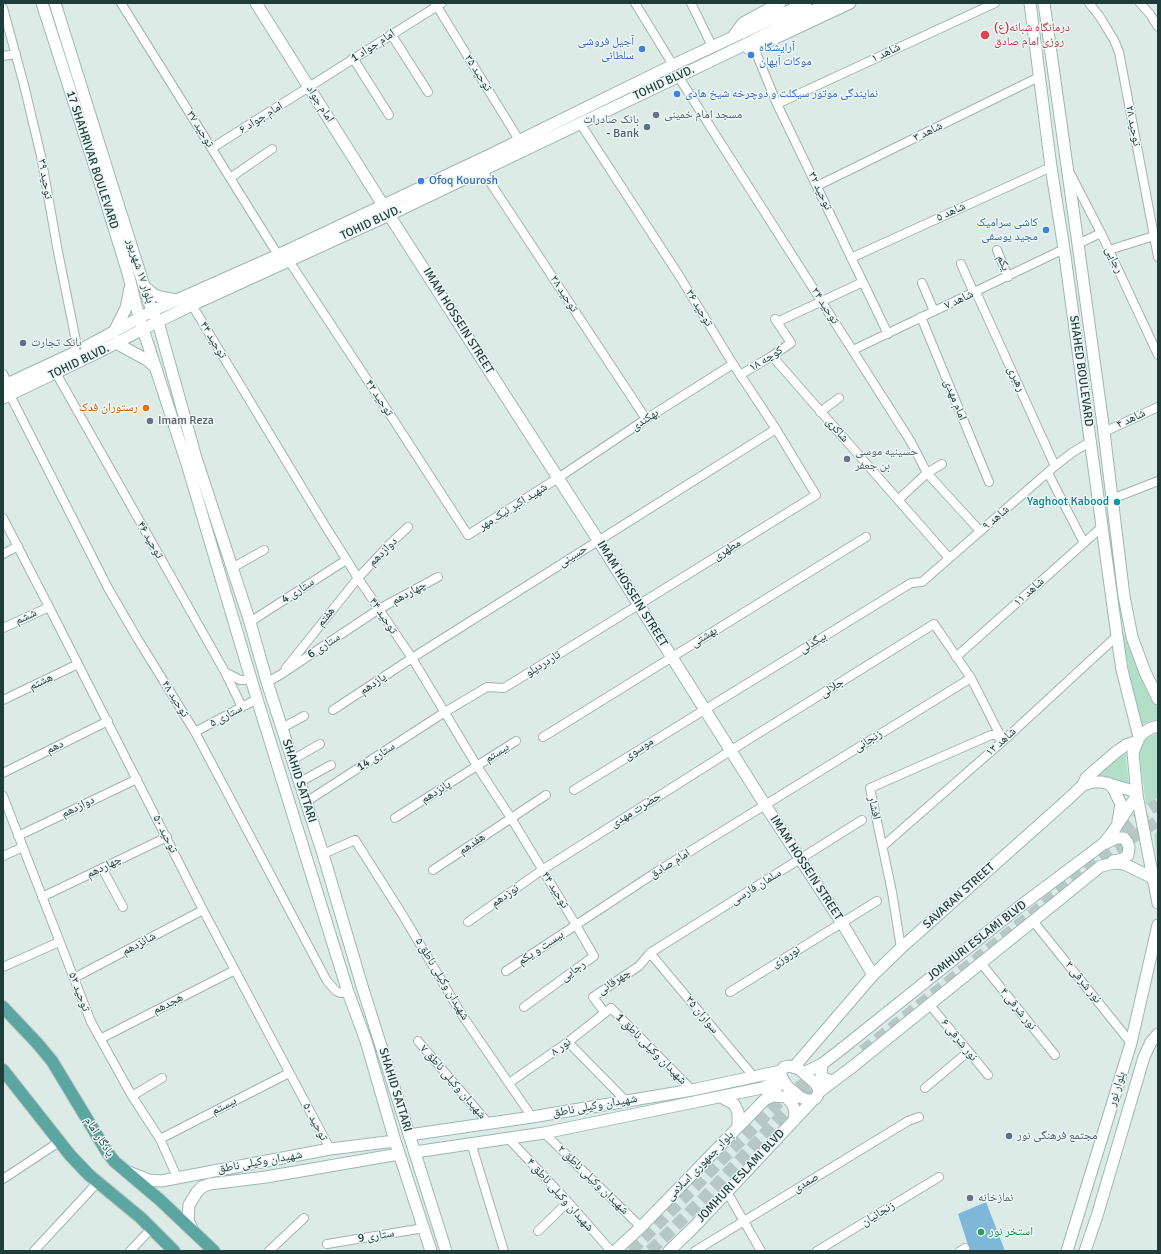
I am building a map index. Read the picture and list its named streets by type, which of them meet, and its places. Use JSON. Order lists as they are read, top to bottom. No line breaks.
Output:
{"streets":{"main road":["TOHID BLVD.","امام جواد","17 SHAHRIVAR BOULEVARD","بلوار ۱۷ شهریور","IMAM HOSSEIN STREET","SHAHED BOULEVARD","SHAHID SATTARI","SAVARAN STREET","JOMHURI ESLAMI BLVD","بلوار نور","شهیدان وکیلی ناطق","یادگار امام","بلوار جمهوری اسلامی"],"street":["امام جواد 1","شاهد ۱","توحید ۳۵","امام جواد ۶","توحید ۲۸","توحید ۳۷","شاهد ۳","توحید ۳۹","توحید ۳۲","شاهد ۵","رجایی","یکم","توحید ۳۸","شاهد ۷","توحید ۳۴","توحید ۳۶","توحید ۴۴","کوچه ۱۸","رهبری","توحید ۴۲","امام مهدی","شاهد ۴","بهکندی","شاکری","شهید اکبر نیک مهر","شاهد ۹","توحید ۴۶","مطهری","دوازدهم","حسینی","ستاری 4","شاهد ۱۱","چهاردهم","ششم","هفتم","بهشتی","بیگدلی","ستاری 6","تاردردیلو","هشتم","یازدهم","جلالی","توحید ۴۸","ستاری ۵","زنجانی","شاهد ۱۳","دهم","موسوی","بیستم","ستاری 14","پانزدهم","افشار","حضرت مهدی","توحید ۵۰","هفدهم","امام صادق","سلمان فارسی","نوزدهم","شانزدهم","بیست و یکم","نوروزی","شهیدان وکیلی ناطق ۵","چهرقانی","نور شرقی ۲","توحید ۵۲","هجدهم","نور شرقی ۴","سواران ۳۵","نور شرقی ۶","نور ۸","شهیدان وکیلی ناطق 1","شهیدان وکیلی ناطق ۷","شهیدان وکیلی ناطق ٢","صمدی","شهیدان وکیلی ناطق ۴","زنجانیان","ستاری 9"]},"crossings":[["امام جواد 1","توحید ۳۵"],["امام جواد 1","امام جواد"],["امام جواد 1","امام جواد ۶"],["شاهد ۱","توحید ۳۲"],["توحید ۳۵","TOHID BLVD."],["TOHID BLVD.","امام جواد"],["TOHID BLVD.","توحید ۳۷"],["TOHID BLVD.","17 SHAHRIVAR BOULEVARD"],["TOHID BLVD.","توحید ۳۹"],["TOHID BLVD.","توحید ۳۲"],["TOHID BLVD.","بلوار ۱۷ شهریور"],["TOHID BLVD.","توحید ۳۸"],["TOHID BLVD.","توحید ۳۴"],["TOHID BLVD.","توحید ۳۶"],["TOHID BLVD.","IMAM HOSSEIN STREET"],["TOHID BLVD.","توحید ۴۴"],["TOHID BLVD.","توحید ۴۲"],["TOHID BLVD.","توحید ۴۶"],["TOHID BLVD.","توحید ۴۸"],["TOHID BLVD.","SHAHID SATTARI"],["امام جواد","امام جواد ۶"],["امام جواد","IMAM HOSSEIN STREET"],["امام جواد ۶","توحید ۳۷"],["شاهد ۳","توحید ۳۲"],["شاهد ۳","SHAHED BOULEVARD"],["17 SHAHRIVAR BOULEVARD","SHAHID SATTARI"],["توحید ۳۲","شاهد ۵"],["توحید ۳۲","شاهد ۷"],["شاهد ۵","SHAHED BOULEVARD"],["رجایی","توحید ۴۴"],["رجایی","SHAHED BOULEVARD"],["رجایی","امام صادق"],["رجایی","بیست و یکم"],["یکم","شاهد ۷"],["بلوار ۱۷ شهریور","SHAHID SATTARI"],["توحید ۳۸","بهکندی"],["شاهد ۷","توحید ۳۴"],["شاهد ۷","SHAHED BOULEVARD"],["شاهد ۷","رهبری"],["شاهد ۷","امام مهدی"],["توحید ۳۴","کوچه ۱۸"],["توحید ۳۴","شاهد ۹"],["توحید ۳۶","کوچه ۱۸"],["توحید ۳۶","بهکندی"],["توحید ۳۶","مطهری"],["توحید ۳۶","حسینی"],["IMAM HOSSEIN STREET","بهکندی"],["IMAM HOSSEIN STREET","شهید اکبر نیک مهر"],["IMAM HOSSEIN STREET","مطهری"],["IMAM HOSSEIN STREET","حسینی"],["IMAM HOSSEIN STREET","بهشتی"],["IMAM HOSSEIN STREET","بیگدلی"],["IMAM HOSSEIN STREET","تاردردیلو"],["IMAM HOSSEIN STREET","جلالی"],["IMAM HOSSEIN STREET","زنجانی"],["IMAM HOSSEIN STREET","موسوی"],["IMAM HOSSEIN STREET","حضرت مهدی"],["IMAM HOSSEIN STREET","امام صادق"],["IMAM HOSSEIN STREET","سلمان فارسی"],["IMAM HOSSEIN STREET","SAVARAN STREET"],["IMAM HOSSEIN STREET","نوروزی"],["توحید ۴۴","دوازدهم"],["توحید ۴۴","حسینی"],["توحید ۴۴","ستاری 4"],["توحید ۴۴","چهاردهم"],["توحید ۴۴","هفتم"],["توحید ۴۴","ستاری 6"],["توحید ۴۴","تاردردیلو"],["توحید ۴۴","یازدهم"],["توحید ۴۴","بیستم"],["توحید ۴۴","ستاری 14"],["توحید ۴۴","پانزدهم"],["توحید ۴۴","حضرت مهدی"],["توحید ۴۴","هفدهم"],["توحید ۴۴","امام صادق"],["توحید ۴۴","نوزدهم"],["توحید ۴۴","بیست و یکم"],["کوچه ۱۸","شاکری"],["SHAHED BOULEVARD","شاهد ۴"],["SHAHED BOULEVARD","شاهد ۹"],["SHAHED BOULEVARD","شاهد ۱۱"],["SHAHED BOULEVARD","شاهد ۱۳"],["SHAHED BOULEVARD","SAVARAN STREET"],["رهبری","شاهد ۹"],["توحید ۴۲","شهید اکبر نیک مهر"],["بهکندی","شهید اکبر نیک مهر"],["شاکری","شاهد ۹"],["شاهد ۹","بیگدلی"],["توحید ۴۶","ستاری ۵"],["مطهری","تاردردیلو"],["دوازدهم","هفتم"],["دوازدهم","توحید ۵۰"],["دوازدهم","توحید ۵۲"],["حسینی","یازدهم"],["ستاری 4","SHAHID SATTARI"],["شاهد ۱۱","جلالی"],["چهاردهم","ستاری 6"],["چهاردهم","توحید ۵۰"],["چهاردهم","توحید ۵۲"],["ششم","توحید ۵۰"],["هفتم","ستاری 6"],["بیگدلی","موسوی"],["ستاری 6","SHAHID SATTARI"],["تاردردیلو","ستاری 14"],["هشتم","توحید ۵۰"],["جلالی","حضرت مهدی"],["توحید ۴۸","ستاری ۵"],["توحید ۴۸","SHAHID SATTARI"],["ستاری ۵","SHAHID SATTARI"],["زنجانی","امام صادق"],["شاهد ۱۳","افشار"],["دهم","توحید ۵۰"],["بیستم","پانزدهم"],["بیستم","توحید ۵۰"],["بیستم","توحید ۵۲"],["ستاری 14","SHAHID SATTARI"],["SHAHID SATTARI","شهیدان وکیلی ناطق ۵"],["SHAHID SATTARI","شهیدان وکیلی ناطق"],["SHAHID SATTARI","ستاری 9"],["افشار","SAVARAN STREET"],["حضرت مهدی","نوزدهم"],["توحید ۵۰","شانزدهم"],["توحید ۵۰","هجدهم"],["توحید ۵۰","شهیدان وکیلی ناطق"],["امام صادق","بیست و یکم"],["سلمان فارسی","چهرقانی"],["سلمان فارسی","سواران ۳۵"],["SAVARAN STREET","JOMHURI ESLAMI BLVD"],["JOMHURI ESLAMI BLVD","نور شرقی ۲"],["JOMHURI ESLAMI BLVD","نور شرقی ۴"],["JOMHURI ESLAMI BLVD","نور شرقی ۶"],["JOMHURI ESLAMI BLVD","شهیدان وکیلی ناطق"],["JOMHURI ESLAMI BLVD","بلوار جمهوری اسلامی"],["شانزدهم","توحید ۵۲"],["شهیدان وکیلی ناطق ۵","نور ۸"],["شهیدان وکیلی ناطق ۵","شهیدان وکیلی ناطق"],["چهرقانی","سواران ۳۵"],["چهرقانی","نور ۸"],["چهرقانی","شهیدان وکیلی ناطق 1"],["نور شرقی ۲","بلوار نور"],["توحید ۵۲","هجدهم"],["توحید ۵۲","شهیدان وکیلی ناطق"],["سواران ۳۵","شهیدان وکیلی ناطق"],["نور ۸","شهیدان وکیلی ناطق 1"],["شهیدان وکیلی ناطق 1","شهیدان وکیلی ناطق"],["شهیدان وکیلی ناطق ۷","شهیدان وکیلی ناطق"],["شهیدان وکیلی ناطق","یادگار امام"],["شهیدان وکیلی ناطق","بلوار جمهوری اسلامی"],["شهیدان وکیلی ناطق","شهیدان وکیلی ناطق ٢"],["شهیدان وکیلی ناطق","شهیدان وکیلی ناطق ۴"],["بلوار جمهوری اسلامی","شهیدان وکیلی ناطق ٢"]],"places":["(ع)درمانگاه شبانه روزی امام صادق","آجیل فروشی سلطانی","آرایشگاه موکات آیهان","نمایندگی موتور سیکلت و دوچرخه شیخ هادی","مسجد امام خمینی","بانک صادرات - Bank","Ofoq Kourosh","کاشی سرامیک مجید یوسفی","بانک تجارت","رستوران فدک","Imam Reza","حسینیه موسی بن جعفر","Yaghoot Kabood","مجتمع فرهنگی نور","نمازخانه","استخر نور"]}
